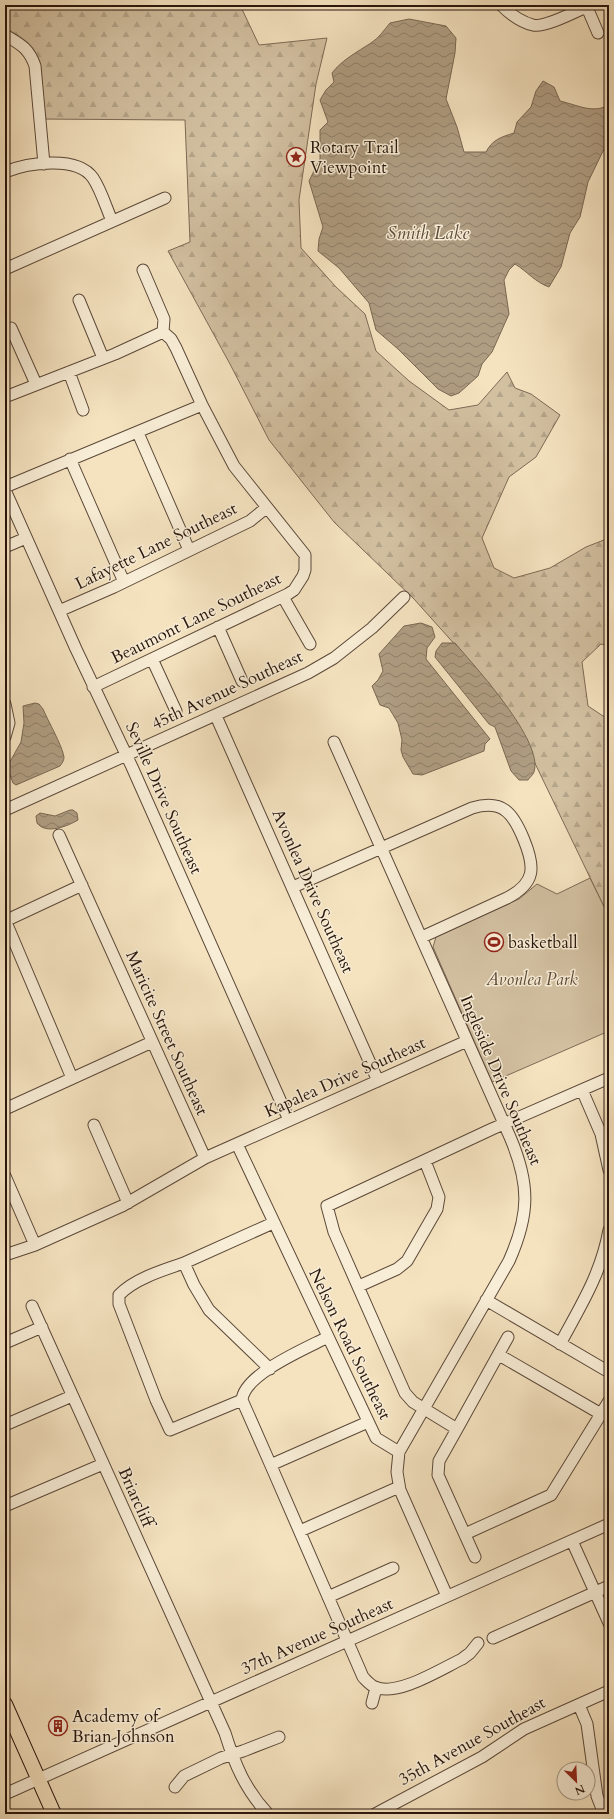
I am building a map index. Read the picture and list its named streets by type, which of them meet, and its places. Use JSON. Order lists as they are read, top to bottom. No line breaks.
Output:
{"streets":{"street":["Lafayette Lane Southeast","Beaumont Lane Southeast","45th Avenue Southeast","Seville Drive Southeast","Avonlea Drive Southeast","Maricite Street Southeast","Kapalea Drive Southeast","Ingleside Drive Southeast","Nelson Road Southeast","Briarcliff","37th Avenue Southeast","35th Avenue Southeast"]},"crossings":[["Lafayette Lane Southeast","Beaumont Lane Southeast"],["Lafayette Lane Southeast","Seville Drive Southeast"],["Beaumont Lane Southeast","Seville Drive Southeast"],["45th Avenue Southeast","Seville Drive Southeast"],["45th Avenue Southeast","Avonlea Drive Southeast"],["Seville Drive Southeast","Kapalea Drive Southeast"],["Avonlea Drive Southeast","Kapalea Drive Southeast"],["Maricite Street Southeast","Kapalea Drive Southeast"],["Kapalea Drive Southeast","Ingleside Drive Southeast"],["Kapalea Drive Southeast","Nelson Road Southeast"],["Ingleside Drive Southeast","Nelson Road Southeast"],["Briarcliff","37th Avenue Southeast"]],"water":["Smith Lake"],"parks":["Avonlea Park"],"places":{"place":["Rotary Trail Viewpoint"],"sports":["basketball"],"building":["Academy of Brian Johnson"]},"north":"bottom right"}
